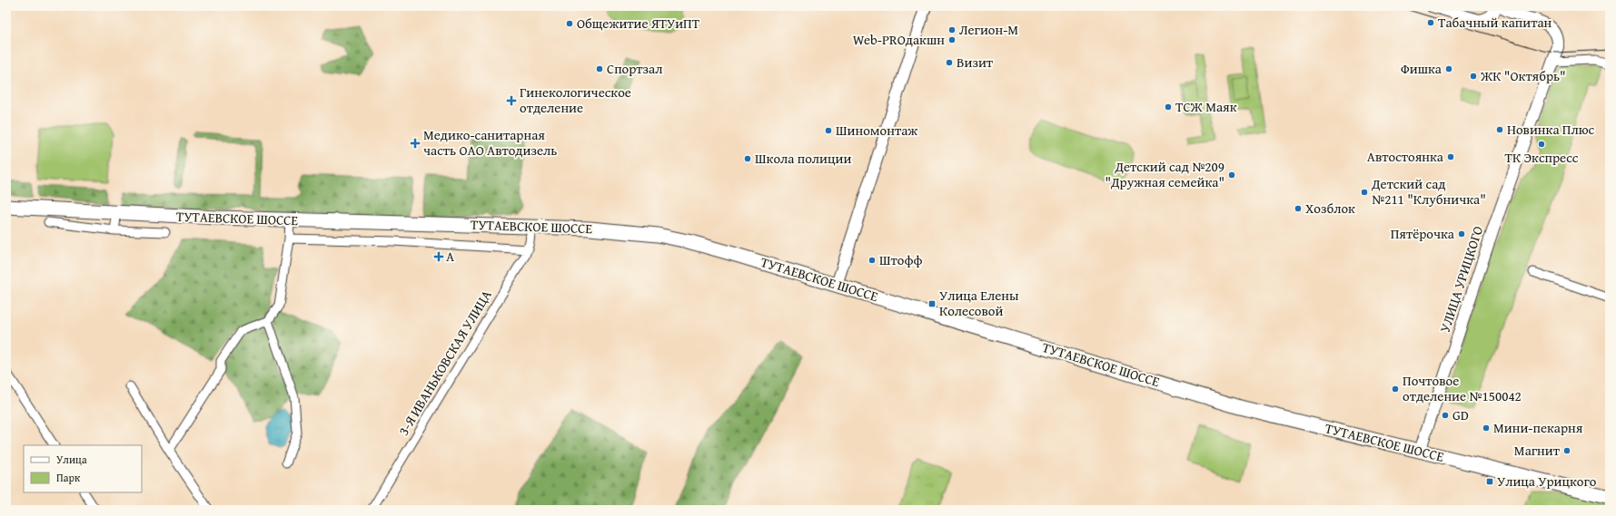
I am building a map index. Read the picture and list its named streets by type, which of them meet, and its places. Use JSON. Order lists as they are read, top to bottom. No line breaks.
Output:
{"streets":{"main road":["ТУТАЕВСКОЕ ШОССЕ"],"street":["УЛИЦА УРИЦКОГО","3-Я ИВАНЬКОВСКАЯ УЛИЦА"]},"crossings":[["ТУТАЕВСКОЕ ШОССЕ","УЛИЦА УРИЦКОГО"],["ТУТАЕВСКОЕ ШОССЕ","3-Я ИВАНЬКОВСКАЯ УЛИЦА"]],"places":{"other":["Табачный капитан","Общежитие ЯТУиПТ","Легион-М","Web-PROдакшн","Визит","Спортзал","Фишка","ЖК \"Октябрь\"","ТСЖ Маяк","Новинка Плюс","Шиномонтаж","ТК Экспресс","Автостоянка","Школа полиции","Детский сад №209 \"Дружная семейка\"","Детский сад №211 \"Клубничка\"","Хозблок","Пятёрочка","Штофф","Почтовое отделение №150042","GD","Мини-пекарня","Магнит"],"health":["Гинекологическое отделение","Медико-санитарная часть ОАО Автодизель","А"],"transit":["Улица Елены Колесовой","Улица Урицкого"]},"legend":["Улица","Парк"]}
